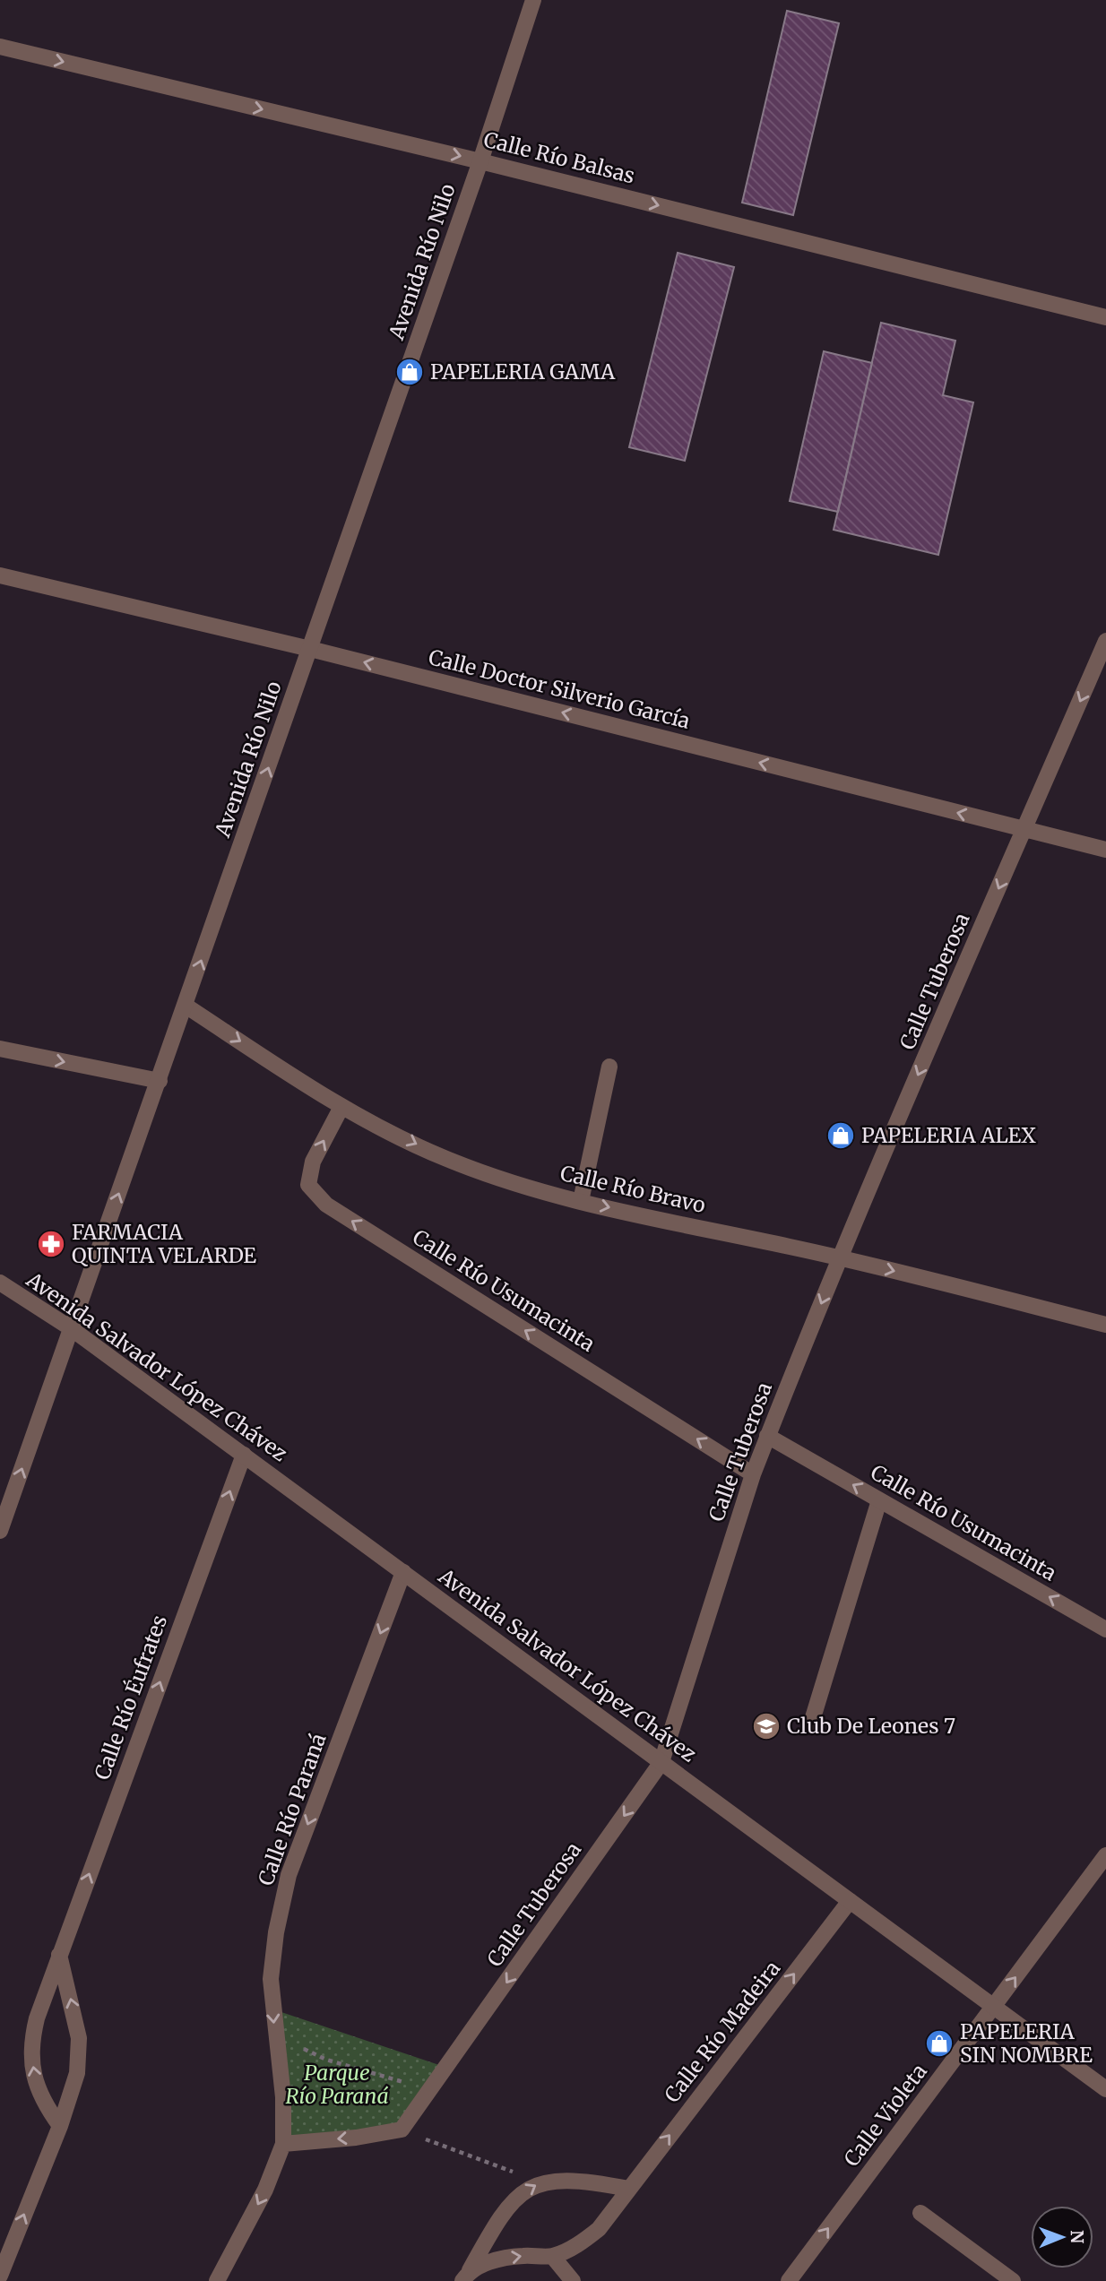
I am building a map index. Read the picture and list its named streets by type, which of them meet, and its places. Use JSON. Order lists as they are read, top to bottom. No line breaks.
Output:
{"streets":{"street":["Calle Río Balsas","Avenida Río Nilo","Calle Doctor Silverio García","Calle Tuberosa","Calle Río Bravo","Calle Río Usumacinta","Avenida Salvador López Chávez","Calle Río Éufrates","Calle Río Paraná","Calle Río Madeira","Calle Violeta"]},"crossings":[["Calle Río Balsas","Avenida Río Nilo"],["Avenida Río Nilo","Calle Doctor Silverio García"],["Avenida Río Nilo","Calle Río Bravo"],["Avenida Río Nilo","Avenida Salvador López Chávez"],["Calle Doctor Silverio García","Calle Tuberosa"],["Calle Tuberosa","Calle Río Bravo"],["Calle Tuberosa","Calle Río Usumacinta"],["Calle Tuberosa","Avenida Salvador López Chávez"],["Calle Río Bravo","Calle Río Usumacinta"],["Avenida Salvador López Chávez","Calle Río Éufrates"],["Avenida Salvador López Chávez","Calle Río Paraná"],["Avenida Salvador López Chávez","Calle Río Madeira"],["Avenida Salvador López Chávez","Calle Violeta"]],"one_way":["Calle Río Balsas","Avenida Río Nilo","Calle Doctor Silverio García","Calle Tuberosa","Calle Río Bravo","Calle Río Usumacinta","Calle Río Éufrates","Calle Río Paraná","Calle Río Madeira","Calle Violeta"],"parks":["Parque Río Paraná"],"places":{"shop":["PAPELERIA GAMA","PAPELERIA ALEX","PAPELERIA SIN NOMBRE"],"pharmacy":["FARMACIA QUINTA VELARDE"],"school or university":["Club De Leones 7"]},"north":"right"}
